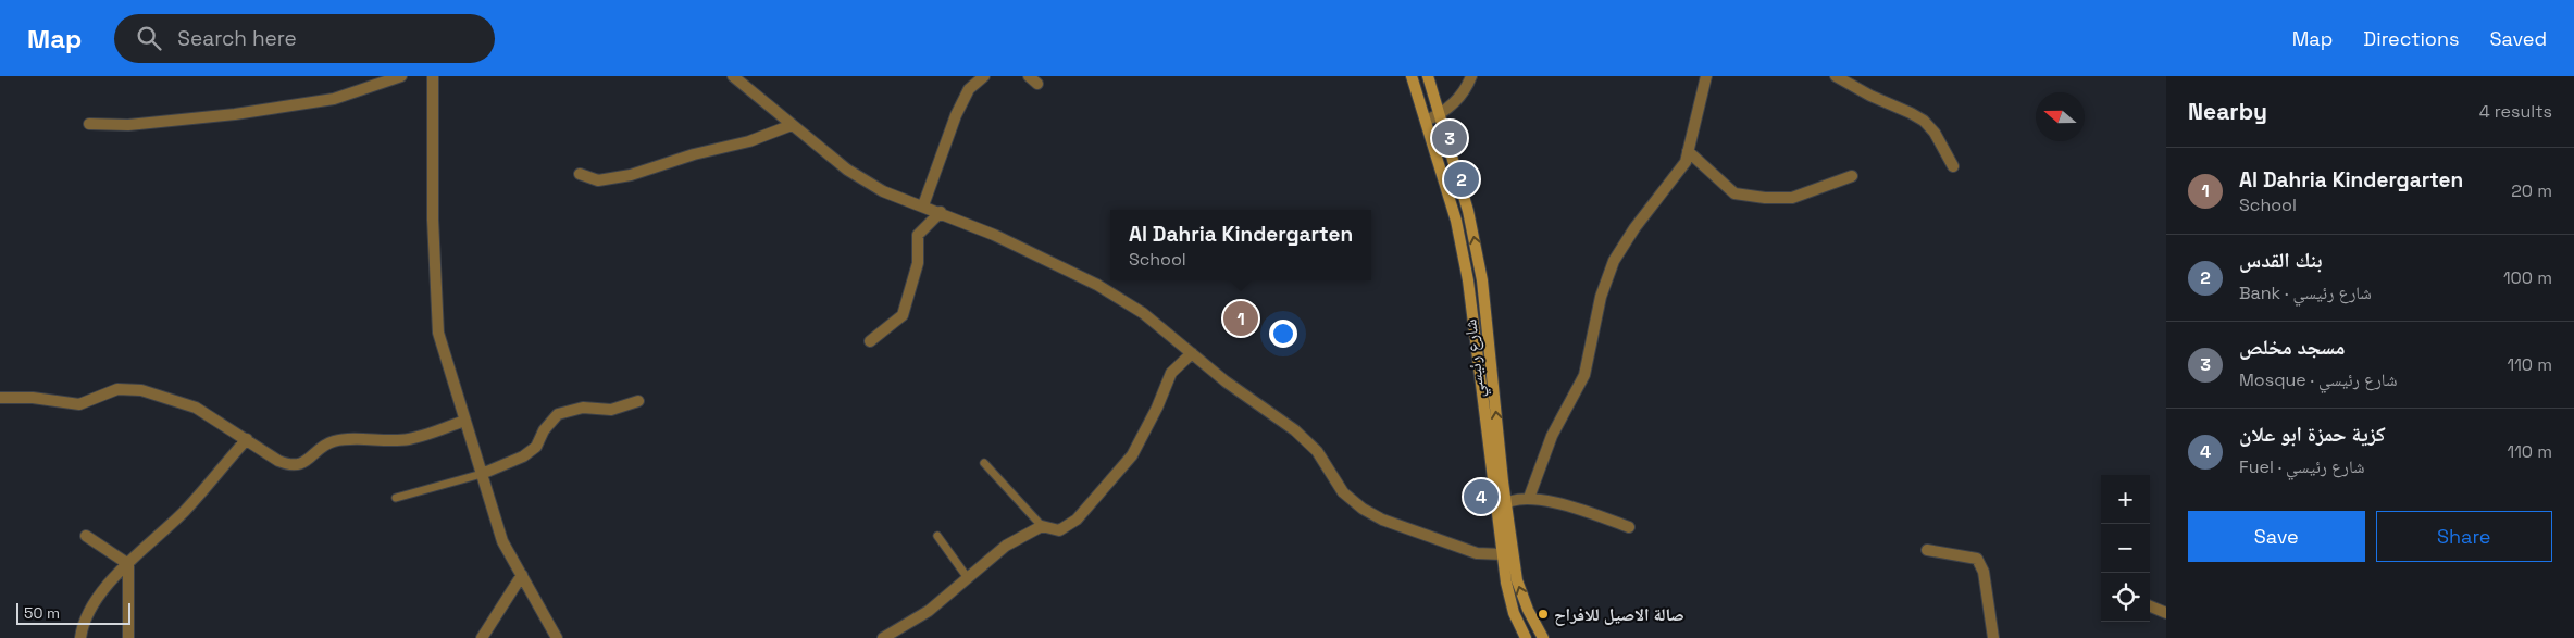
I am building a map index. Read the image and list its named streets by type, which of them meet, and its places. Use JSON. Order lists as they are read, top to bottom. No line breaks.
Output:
{"streets":{"main road":["شارع رئيسي"]},"places":["صالة الاصيل للافراح"],"scale_bar":"50 m","north":"left","page":{"header":"Map","search":"Search here","nav":["Map","Directions","Saved"],"heading":["Nearby","4 results"],"pins":["3","2","1","4"],"list":[{"mark":"1","name":"Al Dahria Kindergarten","note":"School","value":"20 m"},{"mark":"2","name":"بنك القدس","note":"Bank · شارع رئيسي","value":"100 m"},{"mark":"3","name":"مسجد مخلص","note":"Mosque · شارع رئيسي","value":"110 m"},{"mark":"4","name":"كزية حمزة ابو علان","note":"Fuel · شارع رئيسي","value":"110 m"}],"popup":["Al Dahria Kindergarten","School"],"map_buttons":["+","−"],"buttons":["Save","Share"],"scale":"50 m"}}
